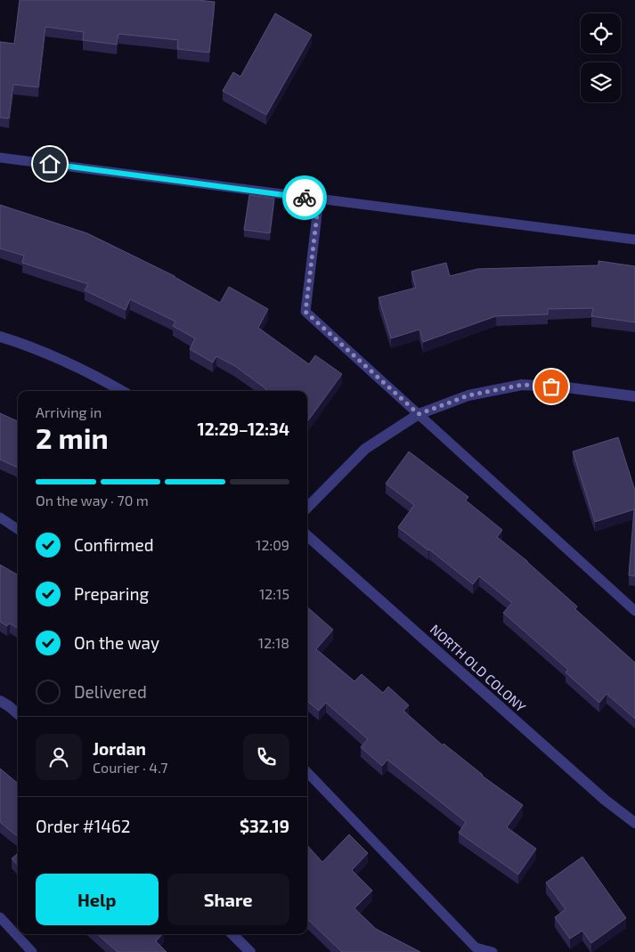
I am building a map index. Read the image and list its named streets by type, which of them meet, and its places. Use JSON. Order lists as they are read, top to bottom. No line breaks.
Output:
{"streets":{"street":["NORTH OLD COLONY"]},"page":{"heading":["2 min","Arriving in","12:29–12:34"],"panel":["Jordan","Courier · 4.7","Order #1462","$32.19"],"bar":"On the way · 70 m","list":[["Confirmed","12:09"],["Preparing","12:15"],["On the way","12:18"],"Delivered"],"buttons":["Help","Share"]}}
